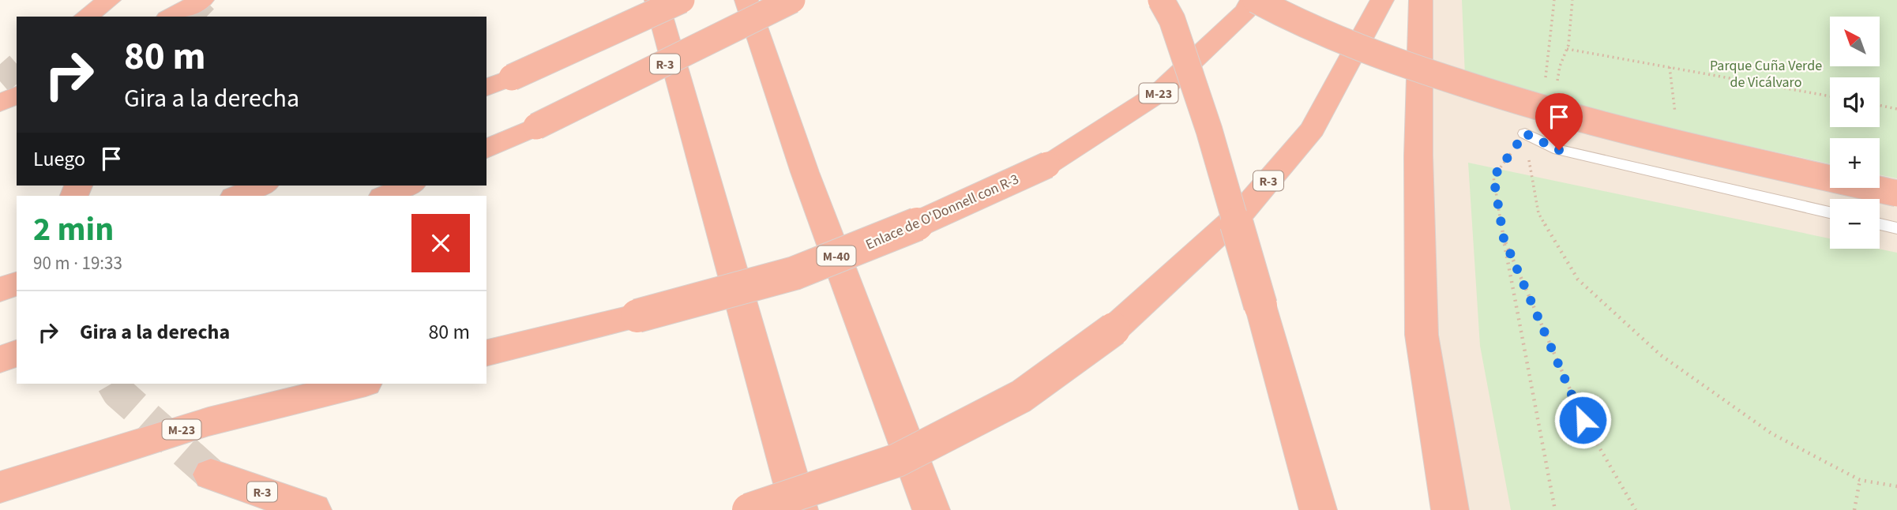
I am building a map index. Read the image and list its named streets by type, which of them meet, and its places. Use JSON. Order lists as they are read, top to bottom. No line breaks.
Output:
{"streets":{"highway":["R-3","M-23","Enlace de O'Donnell con R-3","M-40"]},"parks":["Parque Cuña Verde de Vicálvaro"],"north":"top left","page":{"map_buttons":["+","−"],"turn":["80 m","Gira a la derecha"],"then":"Luego","heading":["2 min","90 m · 19:33"],"list":[{"name":"Gira a la derecha","value":"80 m"}]}}
